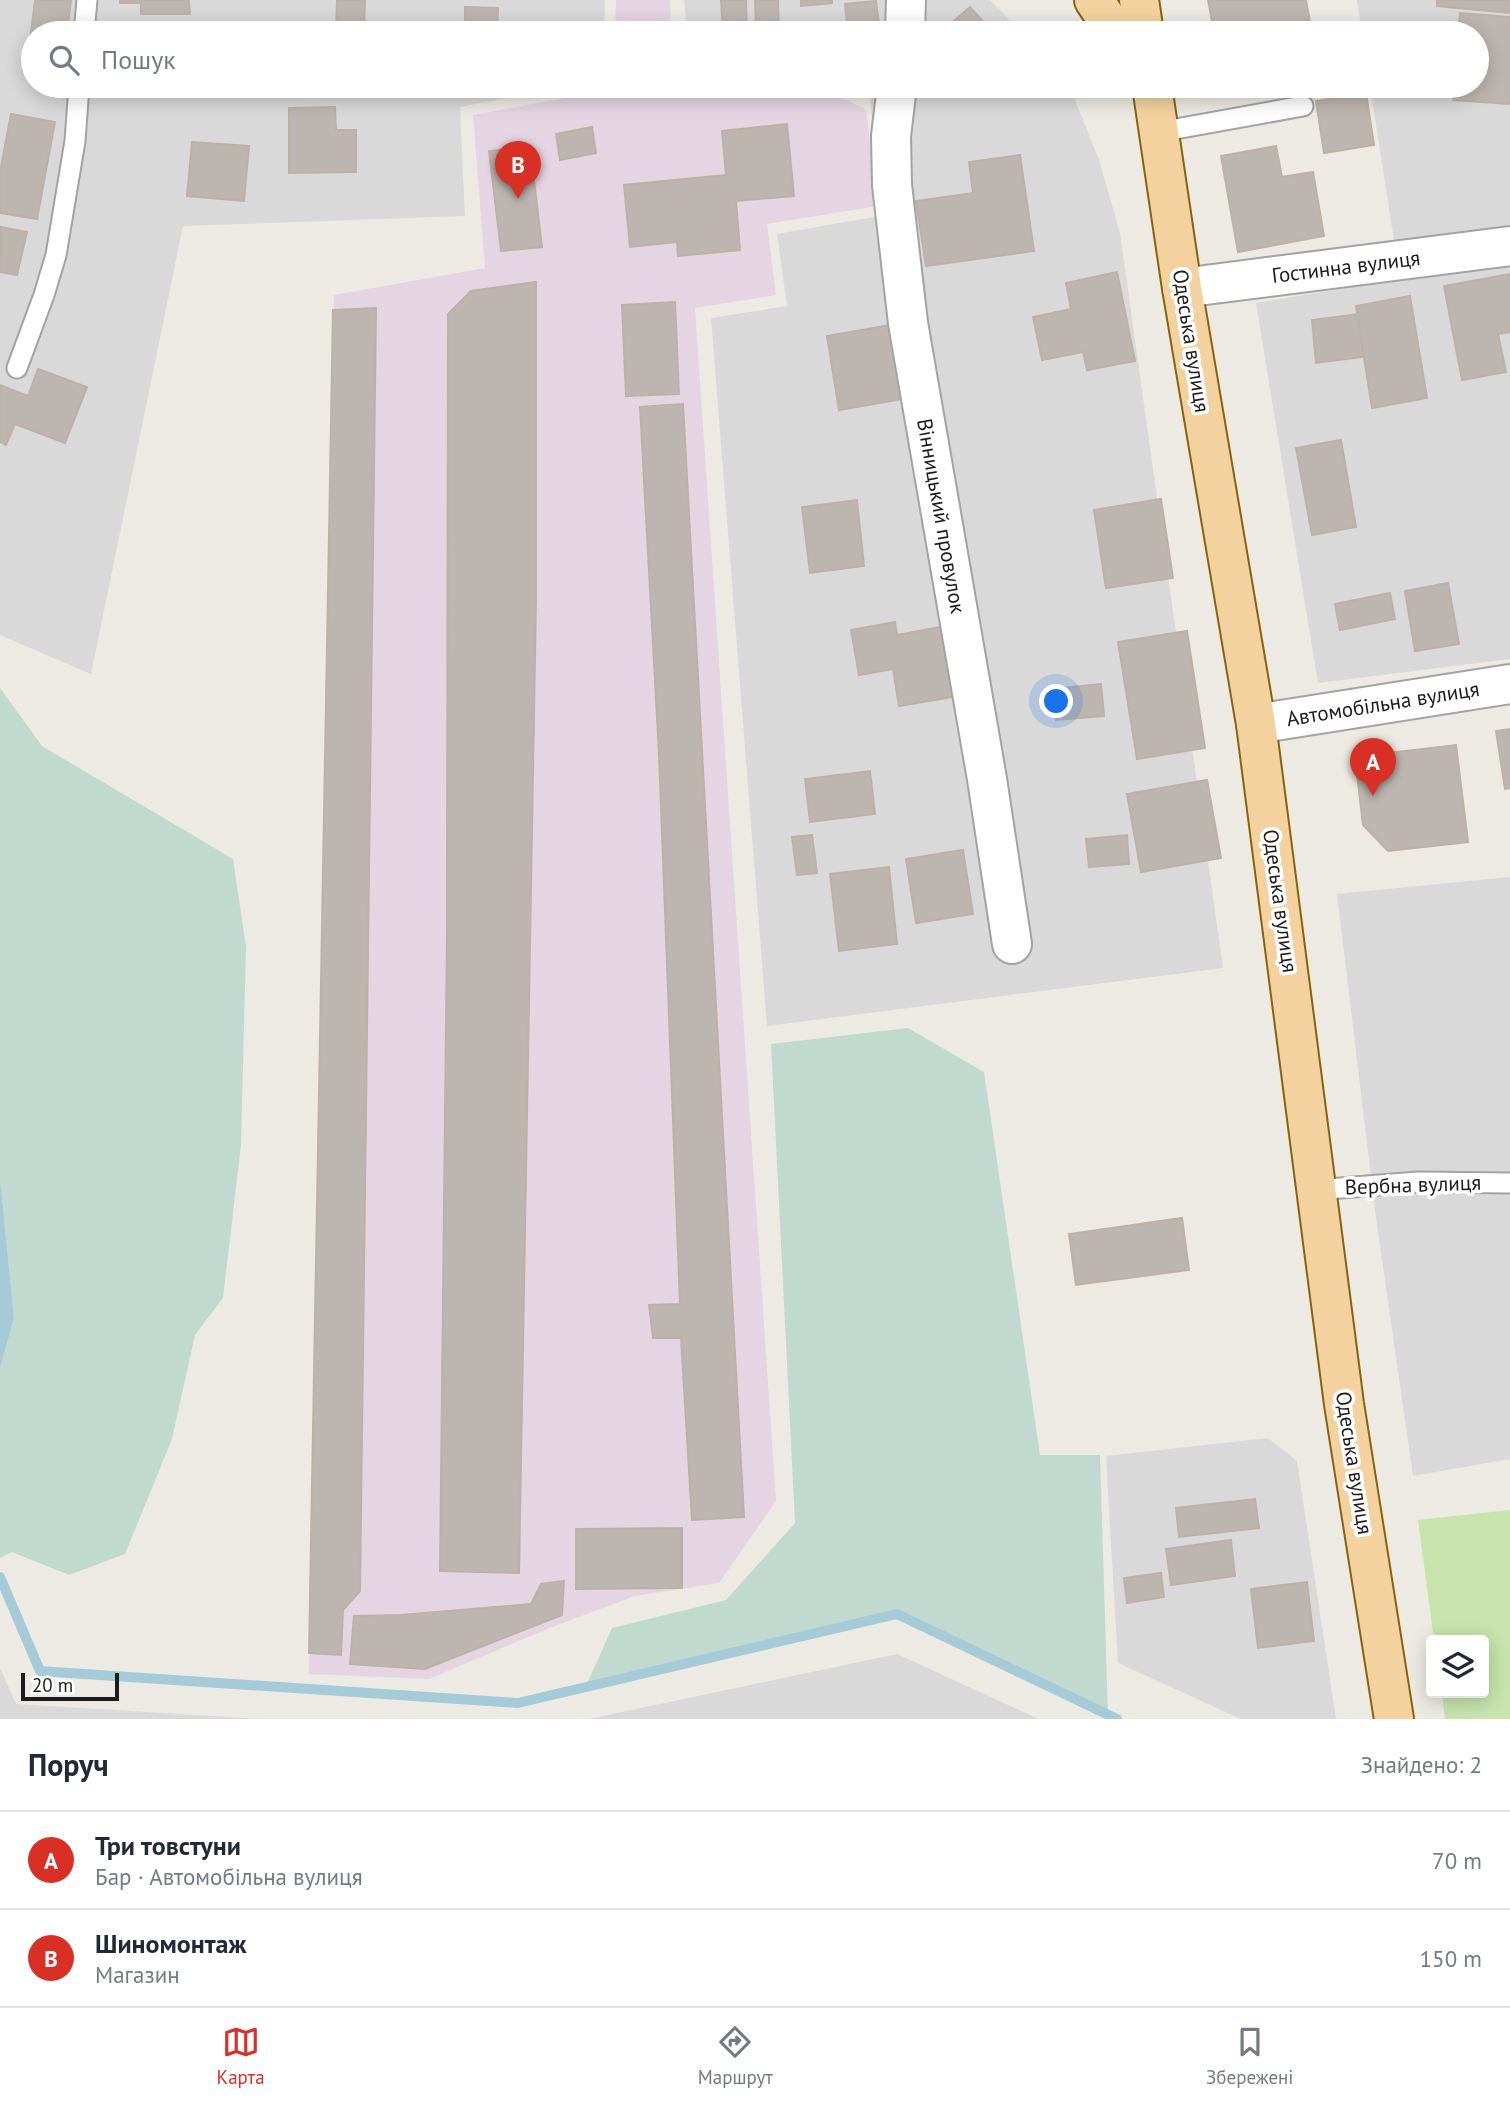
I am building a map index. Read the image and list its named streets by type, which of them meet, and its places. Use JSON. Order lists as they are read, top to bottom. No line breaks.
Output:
{"streets":{"main road":["Одеська вулиця"],"street":["Гостинна вулиця","Вінницький провулок","Автомобільна вулиця"],"lane":["Вербна вулиця"]},"crossings":[["Гостинна вулиця","Одеська вулиця"],["Одеська вулиця","Автомобільна вулиця"],["Одеська вулиця","Вербна вулиця"]],"scale_bar":"20 m","page":{"search":"Пошук","pins":["B","A"],"scale":"20 m","heading":["Поруч","Знайдено: 2"],"list":[{"mark":"A","name":"Три товстуни","note":"Бар · Автомобільна вулиця","value":"70 m"},{"mark":"B","name":"Шиномонтаж","note":"Магазин","value":"150 m"}],"nav":["Карта","Маршрут","Збережені"]}}
